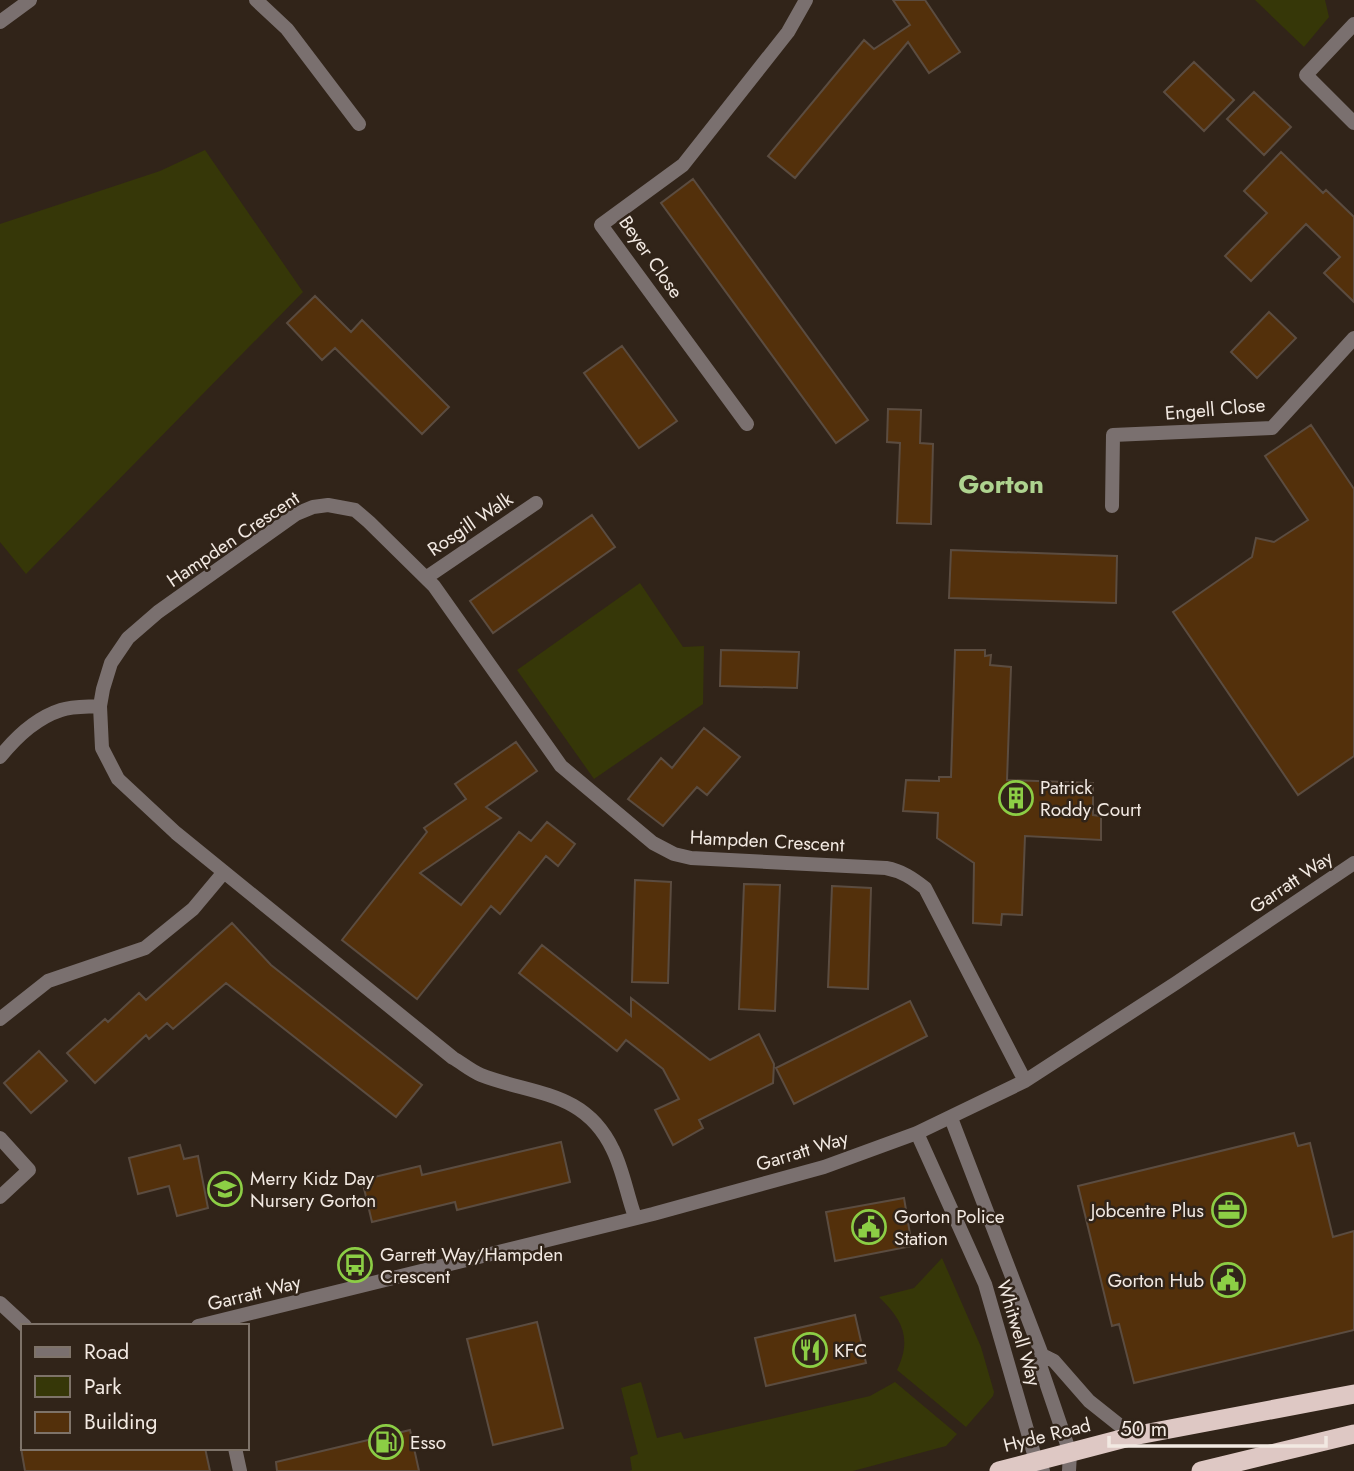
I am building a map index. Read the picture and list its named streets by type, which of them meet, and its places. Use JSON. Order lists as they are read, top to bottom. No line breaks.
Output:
{"streets":{"highway":["Hyde Road"],"street":["Beyer Close","Engell Close","Rosgill Walk","Hampden Crescent","Garratt Way","Whitwell Way"]},"crossings":[["Rosgill Walk","Hampden Crescent"],["Hampden Crescent","Garratt Way"],["Garratt Way","Whitwell Way"],["Whitwell Way","Hyde Road"]],"districts":["Gorton"],"places":{"building":["Patrick Roddy Court"],"school or university":["Merry Kidz Day Nursery Gorton"],"office":["Jobcentre Plus"],"public building":["Gorton Police Station","Gorton Hub"],"bus stop":["Garrett Way/Hampden Crescent"],"restaurant":["KFC"],"fuel station":["Esso"]},"legend":["Road","Park","Building"],"scale_bar":"50 m"}
